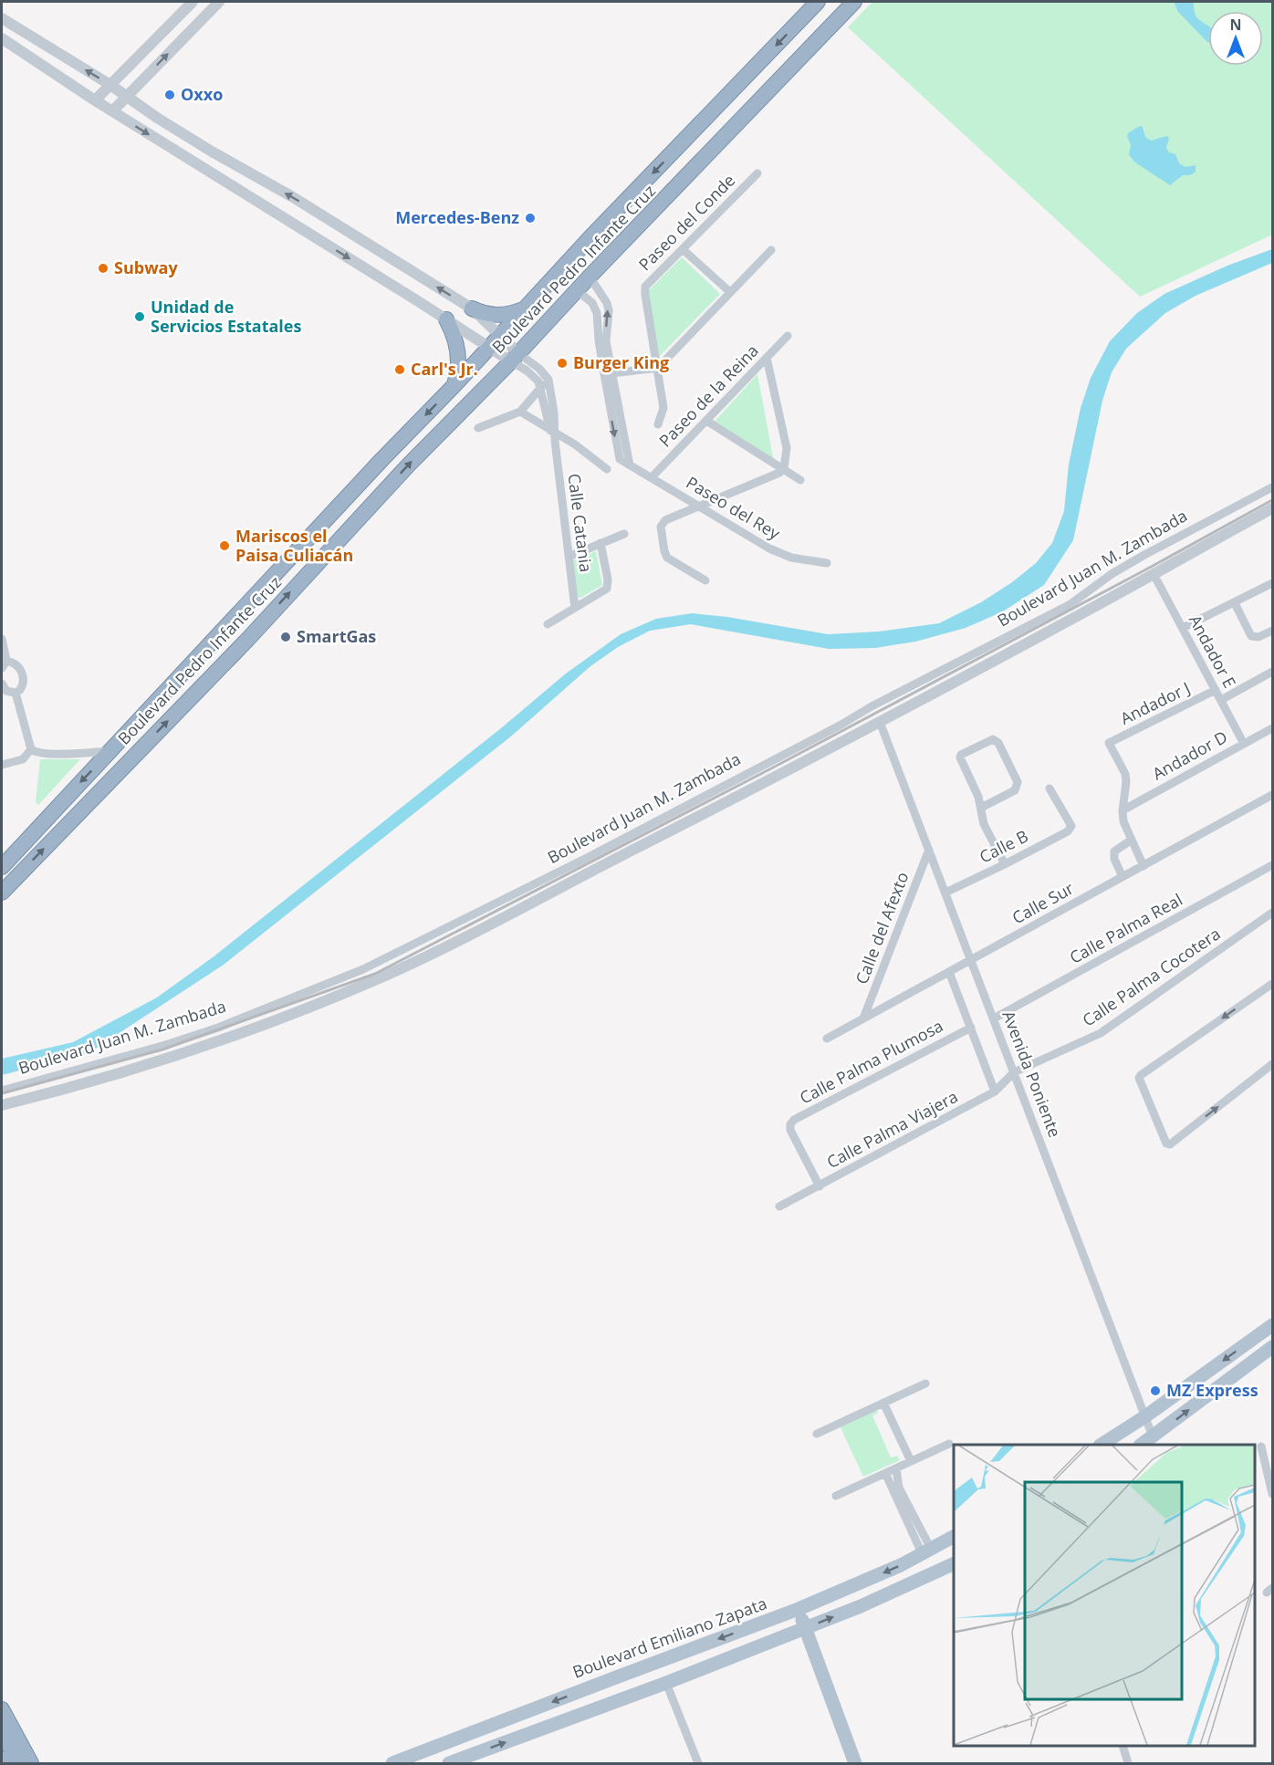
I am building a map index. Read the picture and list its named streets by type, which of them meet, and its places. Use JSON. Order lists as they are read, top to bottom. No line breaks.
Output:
{"streets":{"highway":["Boulevard Pedro Infante Cruz"],"main road":["Boulevard Emiliano Zapata"],"street":["Paseo del Conde","Paseo de la Reina","Paseo del Rey","Calle Catania","Boulevard Juan M. Zambada","Andador E","Andador J","Andador D","Calle B","Calle Sur","Calle del Afexto","Calle Palma Real","Calle Palma Cocotera","Calle Palma Plumosa","Avenida Poniente","Calle Palma Viajera"]},"crossings":[["Boulevard Pedro Infante Cruz","Paseo del Rey"],["Paseo de la Reina","Paseo del Rey"],["Boulevard Juan M. Zambada","Andador E"],["Boulevard Juan M. Zambada","Avenida Poniente"],["Andador E","Andador J"],["Andador E","Andador D"],["Andador J","Andador D"],["Calle B","Avenida Poniente"],["Calle Sur","Calle del Afexto"],["Calle Sur","Avenida Poniente"],["Calle del Afexto","Avenida Poniente"],["Calle Palma Real","Avenida Poniente"],["Calle Palma Cocotera","Avenida Poniente"],["Calle Palma Cocotera","Calle Palma Viajera"],["Calle Palma Plumosa","Calle Palma Viajera"],["Avenida Poniente","Calle Palma Viajera"]],"places":["Oxxo","Mercedes-Benz","Subway","Unidad de Servicios Estatales","Burger King","Carl's Jr.","Mariscos el Paisa Culiacán","SmartGas","MZ Express"],"north":"top"}
